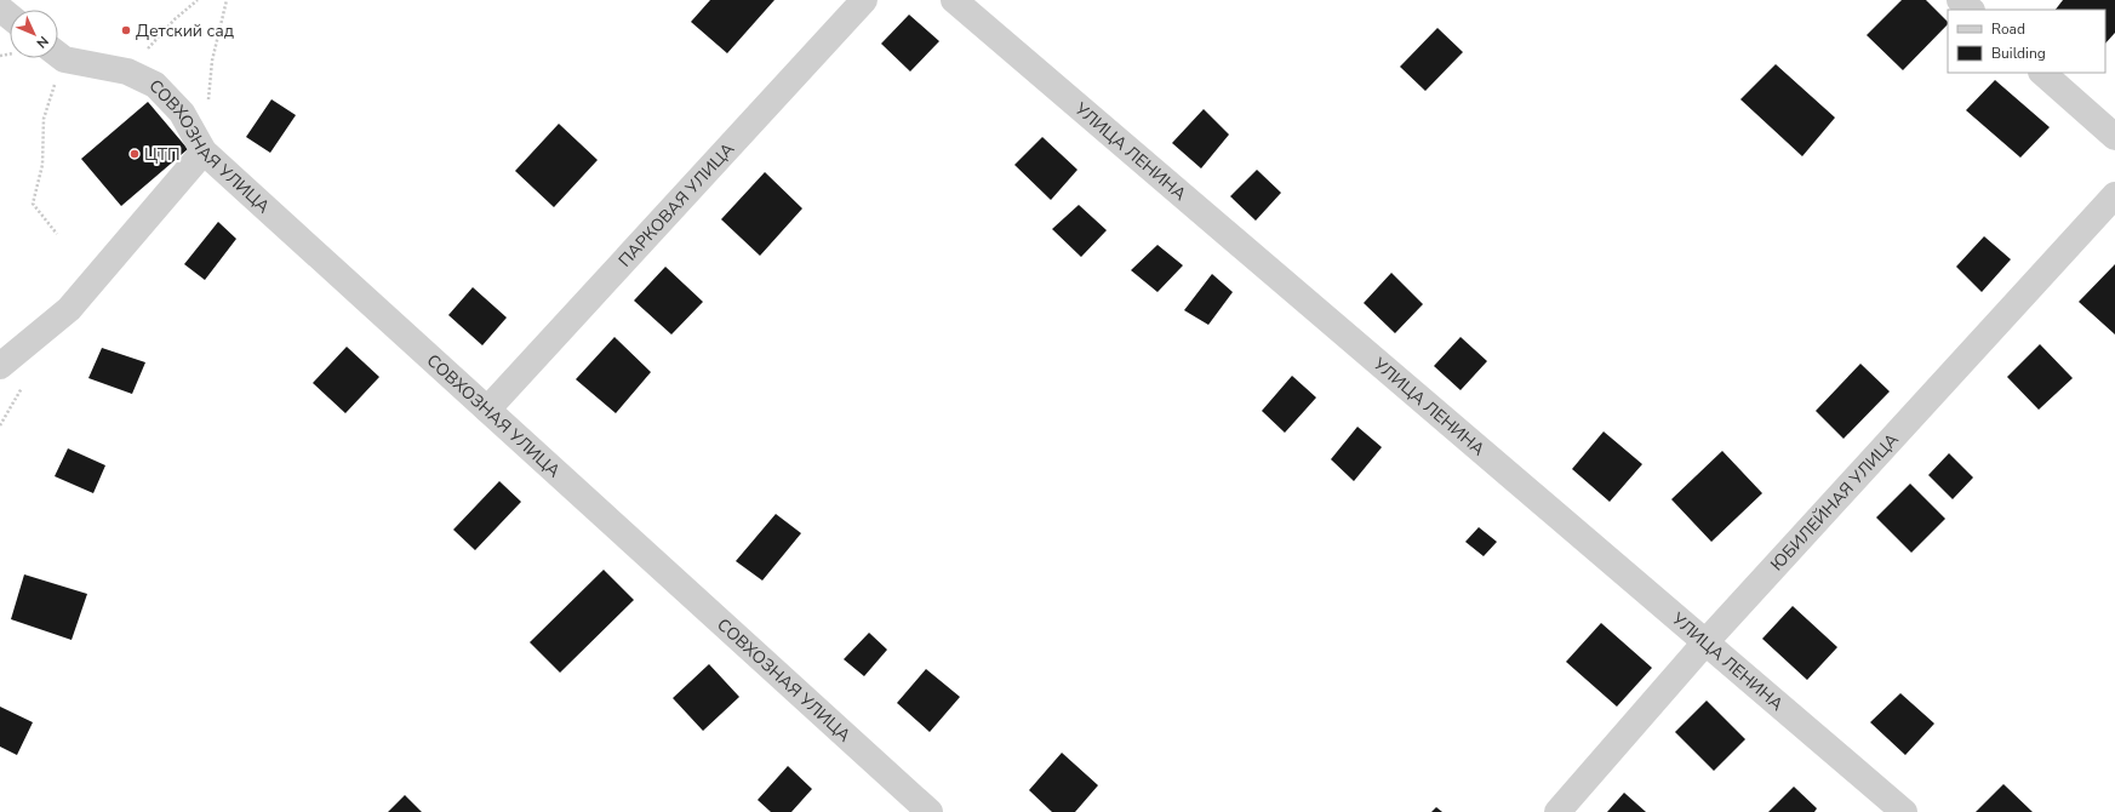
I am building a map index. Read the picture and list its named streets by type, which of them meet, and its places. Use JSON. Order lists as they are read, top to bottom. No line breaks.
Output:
{"streets":{"street":["СОВХОЗНАЯ УЛИЦА","УЛИЦА ЛЕНИНА","ПАРКОВАЯ УЛИЦА","ЮБИЛЕЙНАЯ УЛИЦА"]},"crossings":[["СОВХОЗНАЯ УЛИЦА","ПАРКОВАЯ УЛИЦА"],["УЛИЦА ЛЕНИНА","ЮБИЛЕЙНАЯ УЛИЦА"]],"places":["Детский сад","ЦТП"],"legend":["Road","Building"],"north":"bottom right"}
